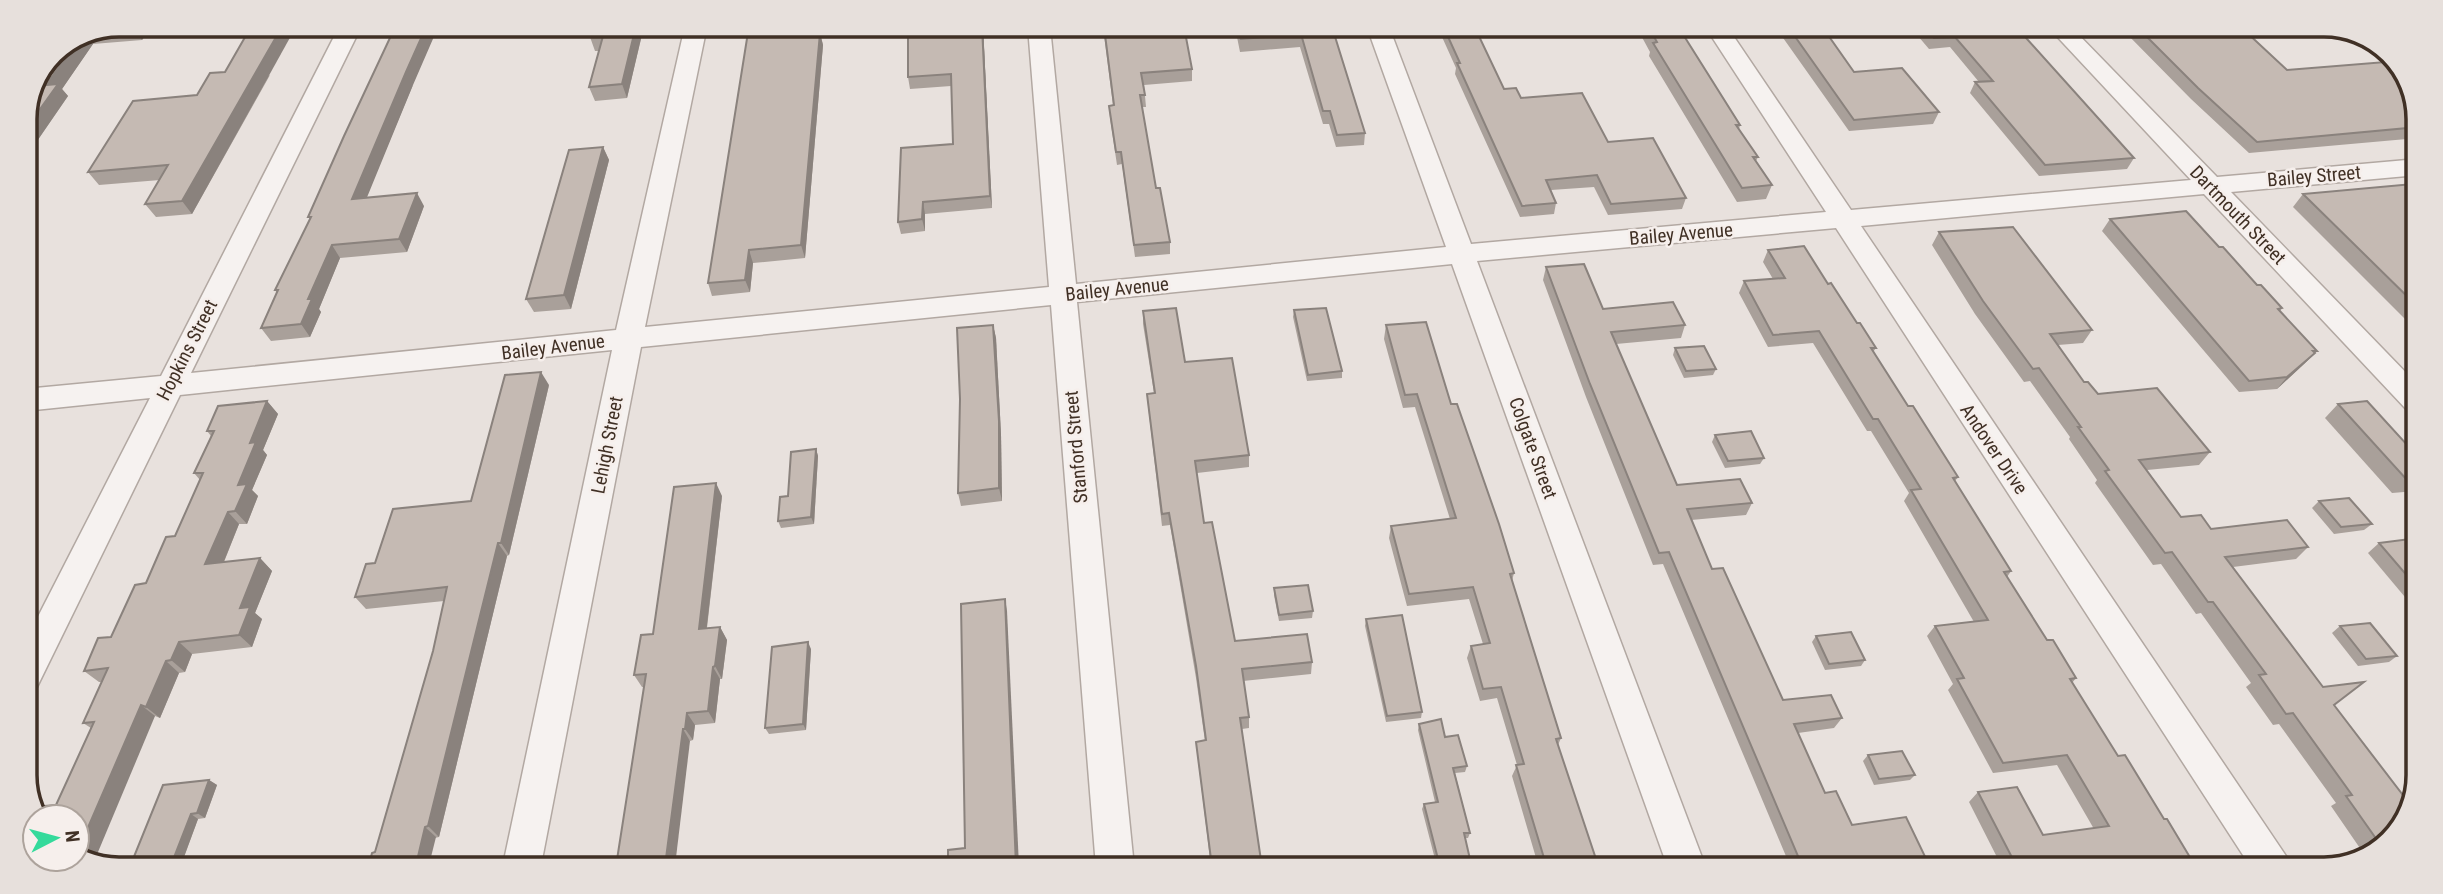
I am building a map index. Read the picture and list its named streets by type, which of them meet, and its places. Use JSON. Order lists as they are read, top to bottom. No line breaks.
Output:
{"streets":{"street":["Bailey Street","Dartmouth Street","Bailey Avenue","Hopkins Street","Lehigh Street","Stanford Street","Colgate Street","Andover Drive"]},"crossings":[["Bailey Street","Dartmouth Street"],["Bailey Street","Bailey Avenue"],["Dartmouth Street","Bailey Avenue"],["Bailey Avenue","Hopkins Street"],["Bailey Avenue","Lehigh Street"],["Bailey Avenue","Stanford Street"],["Bailey Avenue","Colgate Street"],["Bailey Avenue","Andover Drive"]],"north":"right"}
